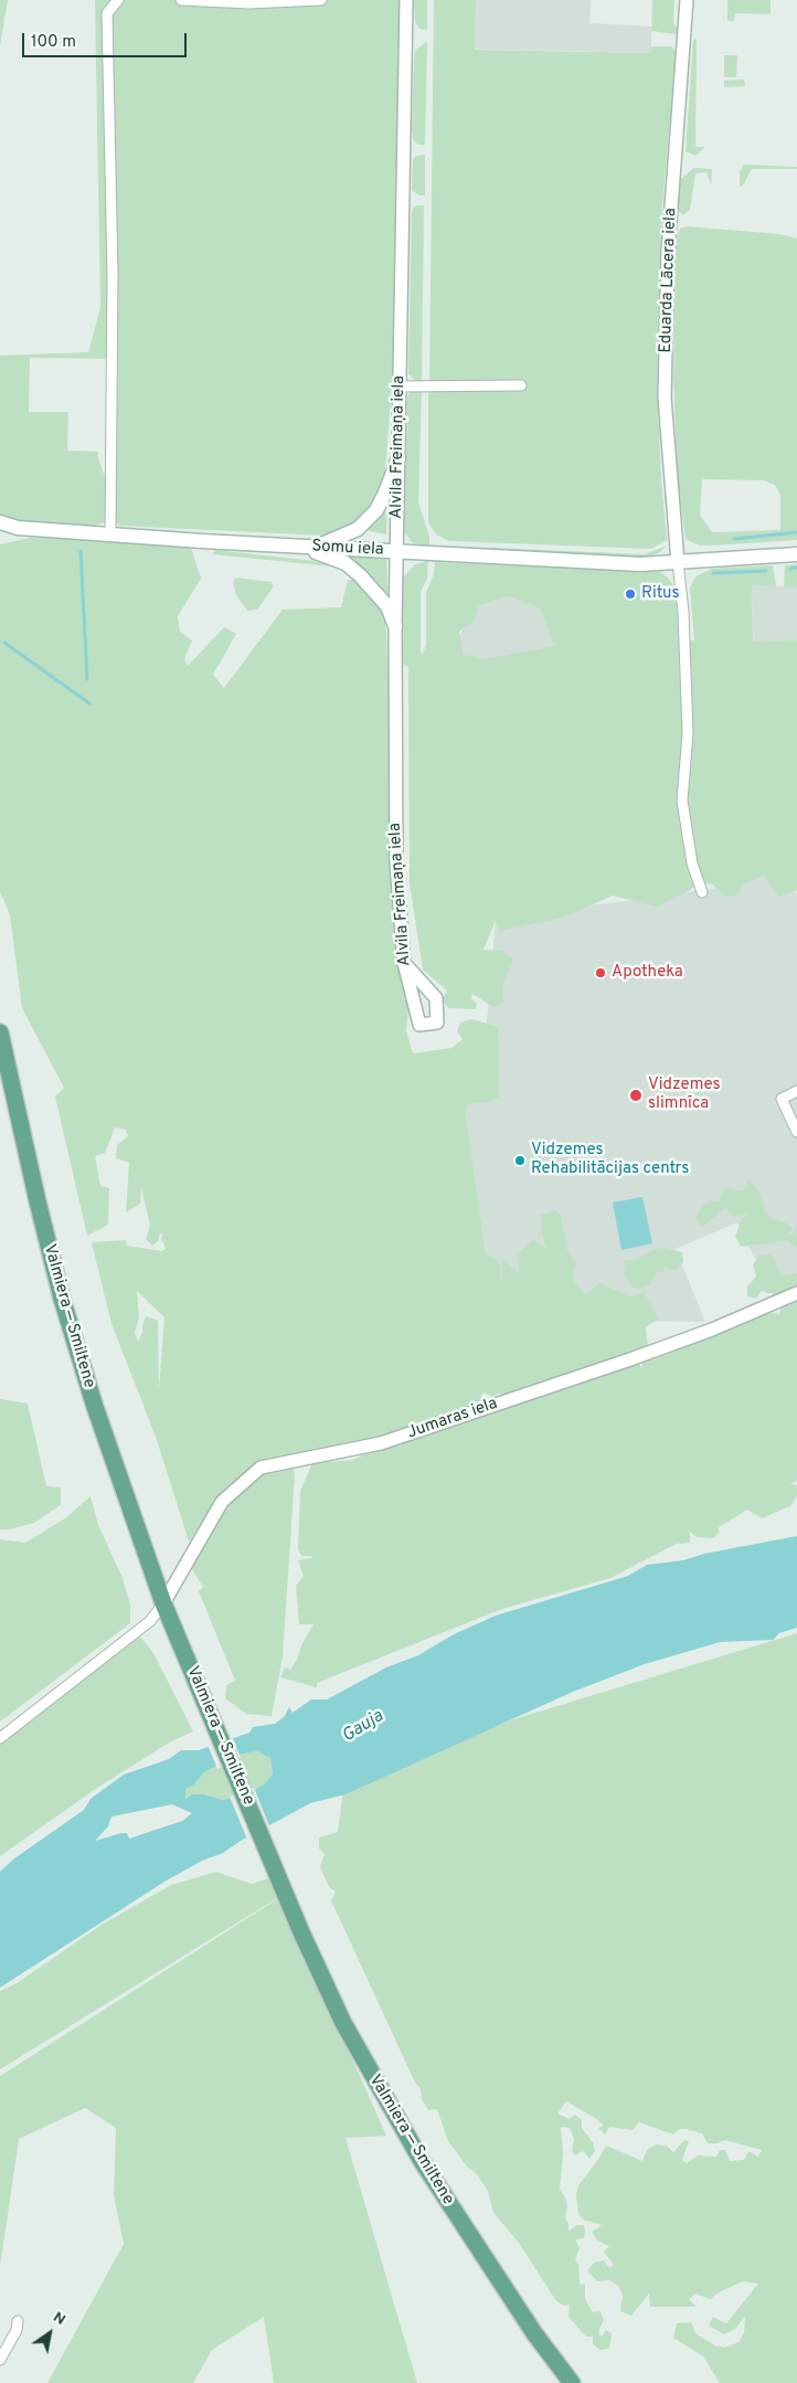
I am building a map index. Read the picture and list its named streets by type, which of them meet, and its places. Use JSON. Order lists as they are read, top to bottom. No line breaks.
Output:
{"streets":{"main road":["Somu iela","Valmiera — Smiltene"],"street":["Eduarda Lācera iela","Alvila Freimaņa iela","Jumaras iela"]},"crossings":[["Eduarda Lācera iela","Somu iela"],["Alvila Freimaņa iela","Somu iela"],["Valmiera — Smiltene","Jumaras iela"]],"water":["Gauja"],"places":["Ritus","Apotheka","Vidzemes slimnīca","Vidzemes Rehabilitācijas centrs"],"scale_bar":"100 m","north":"top right"}
